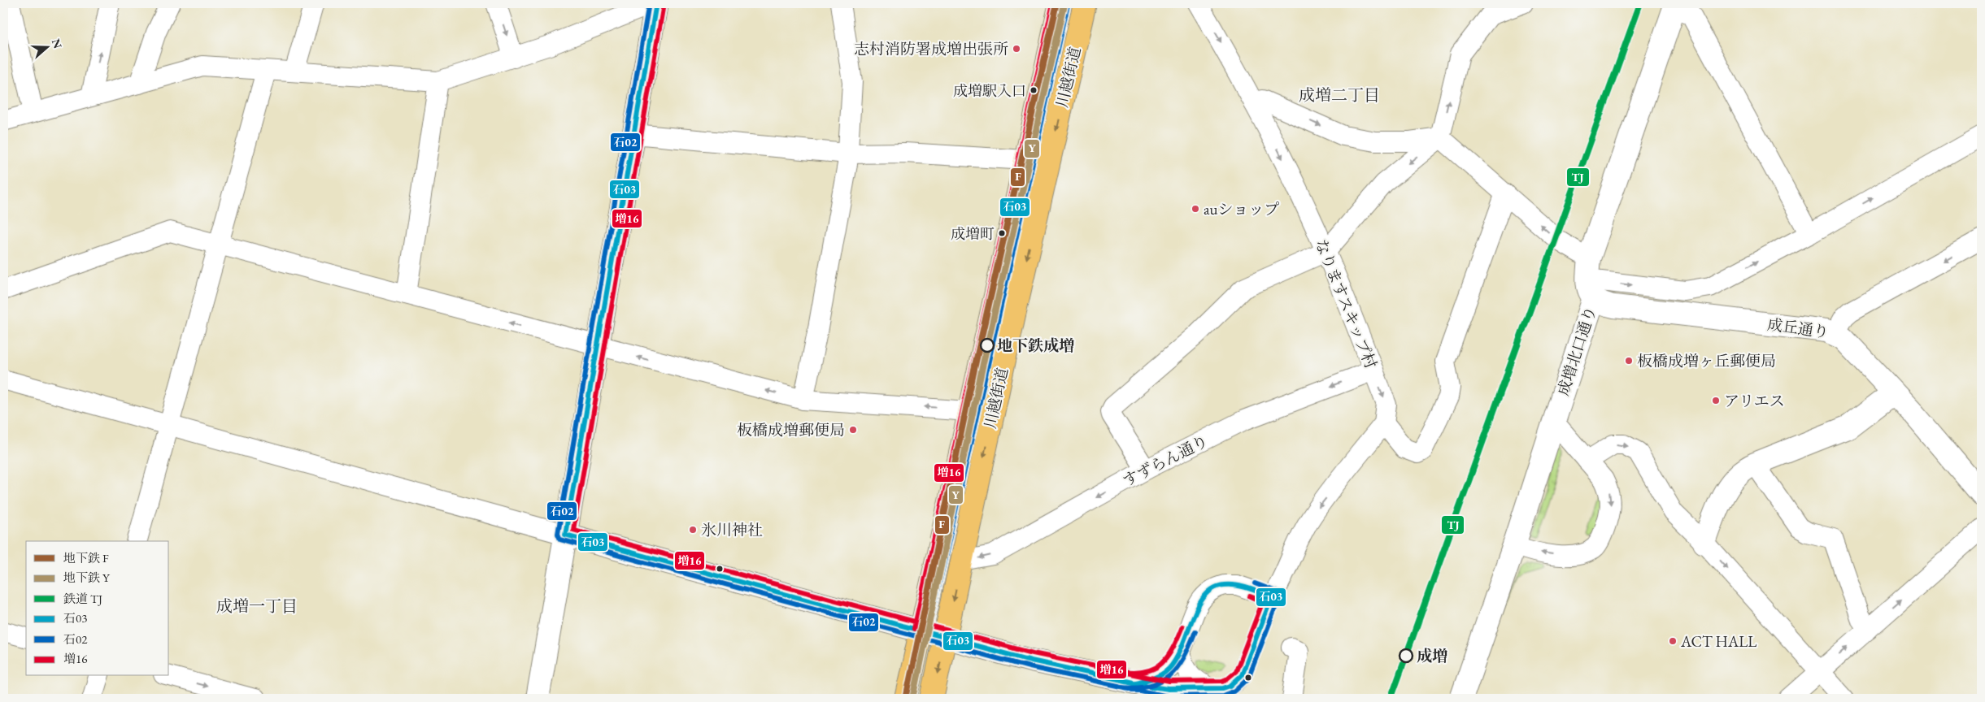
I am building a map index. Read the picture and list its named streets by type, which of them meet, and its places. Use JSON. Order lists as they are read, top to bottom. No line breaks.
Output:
{"streets":{"highway":["川越街道"],"street":["なりますスキップ村","成丘通り","成増北口通り","すずらん通り"]},"crossings":[["川越街道","すずらん通り"],["なりますスキップ村","すずらん通り"],["成丘通り","成増北口通り"]],"one_way":["なりますスキップ村","すずらん通り"],"districts":["成増二丁目","成増一丁目"],"places":["志村消防署成増出張所","成増駅入口","auショップ","成増町","地下鉄成増","板橋成増ヶ丘郵便局","アリエス","板橋成増郵便局","氷川神社","ACT HALL","成増"],"lines":["metro line F","rail line TJ","transit line 石03","transit line 石02","transit line 増16","metro line Y"],"legend":["地下鉄 F","地下鉄 Y","鉄道 TJ","石03","石02","増16"],"north":"right"}
